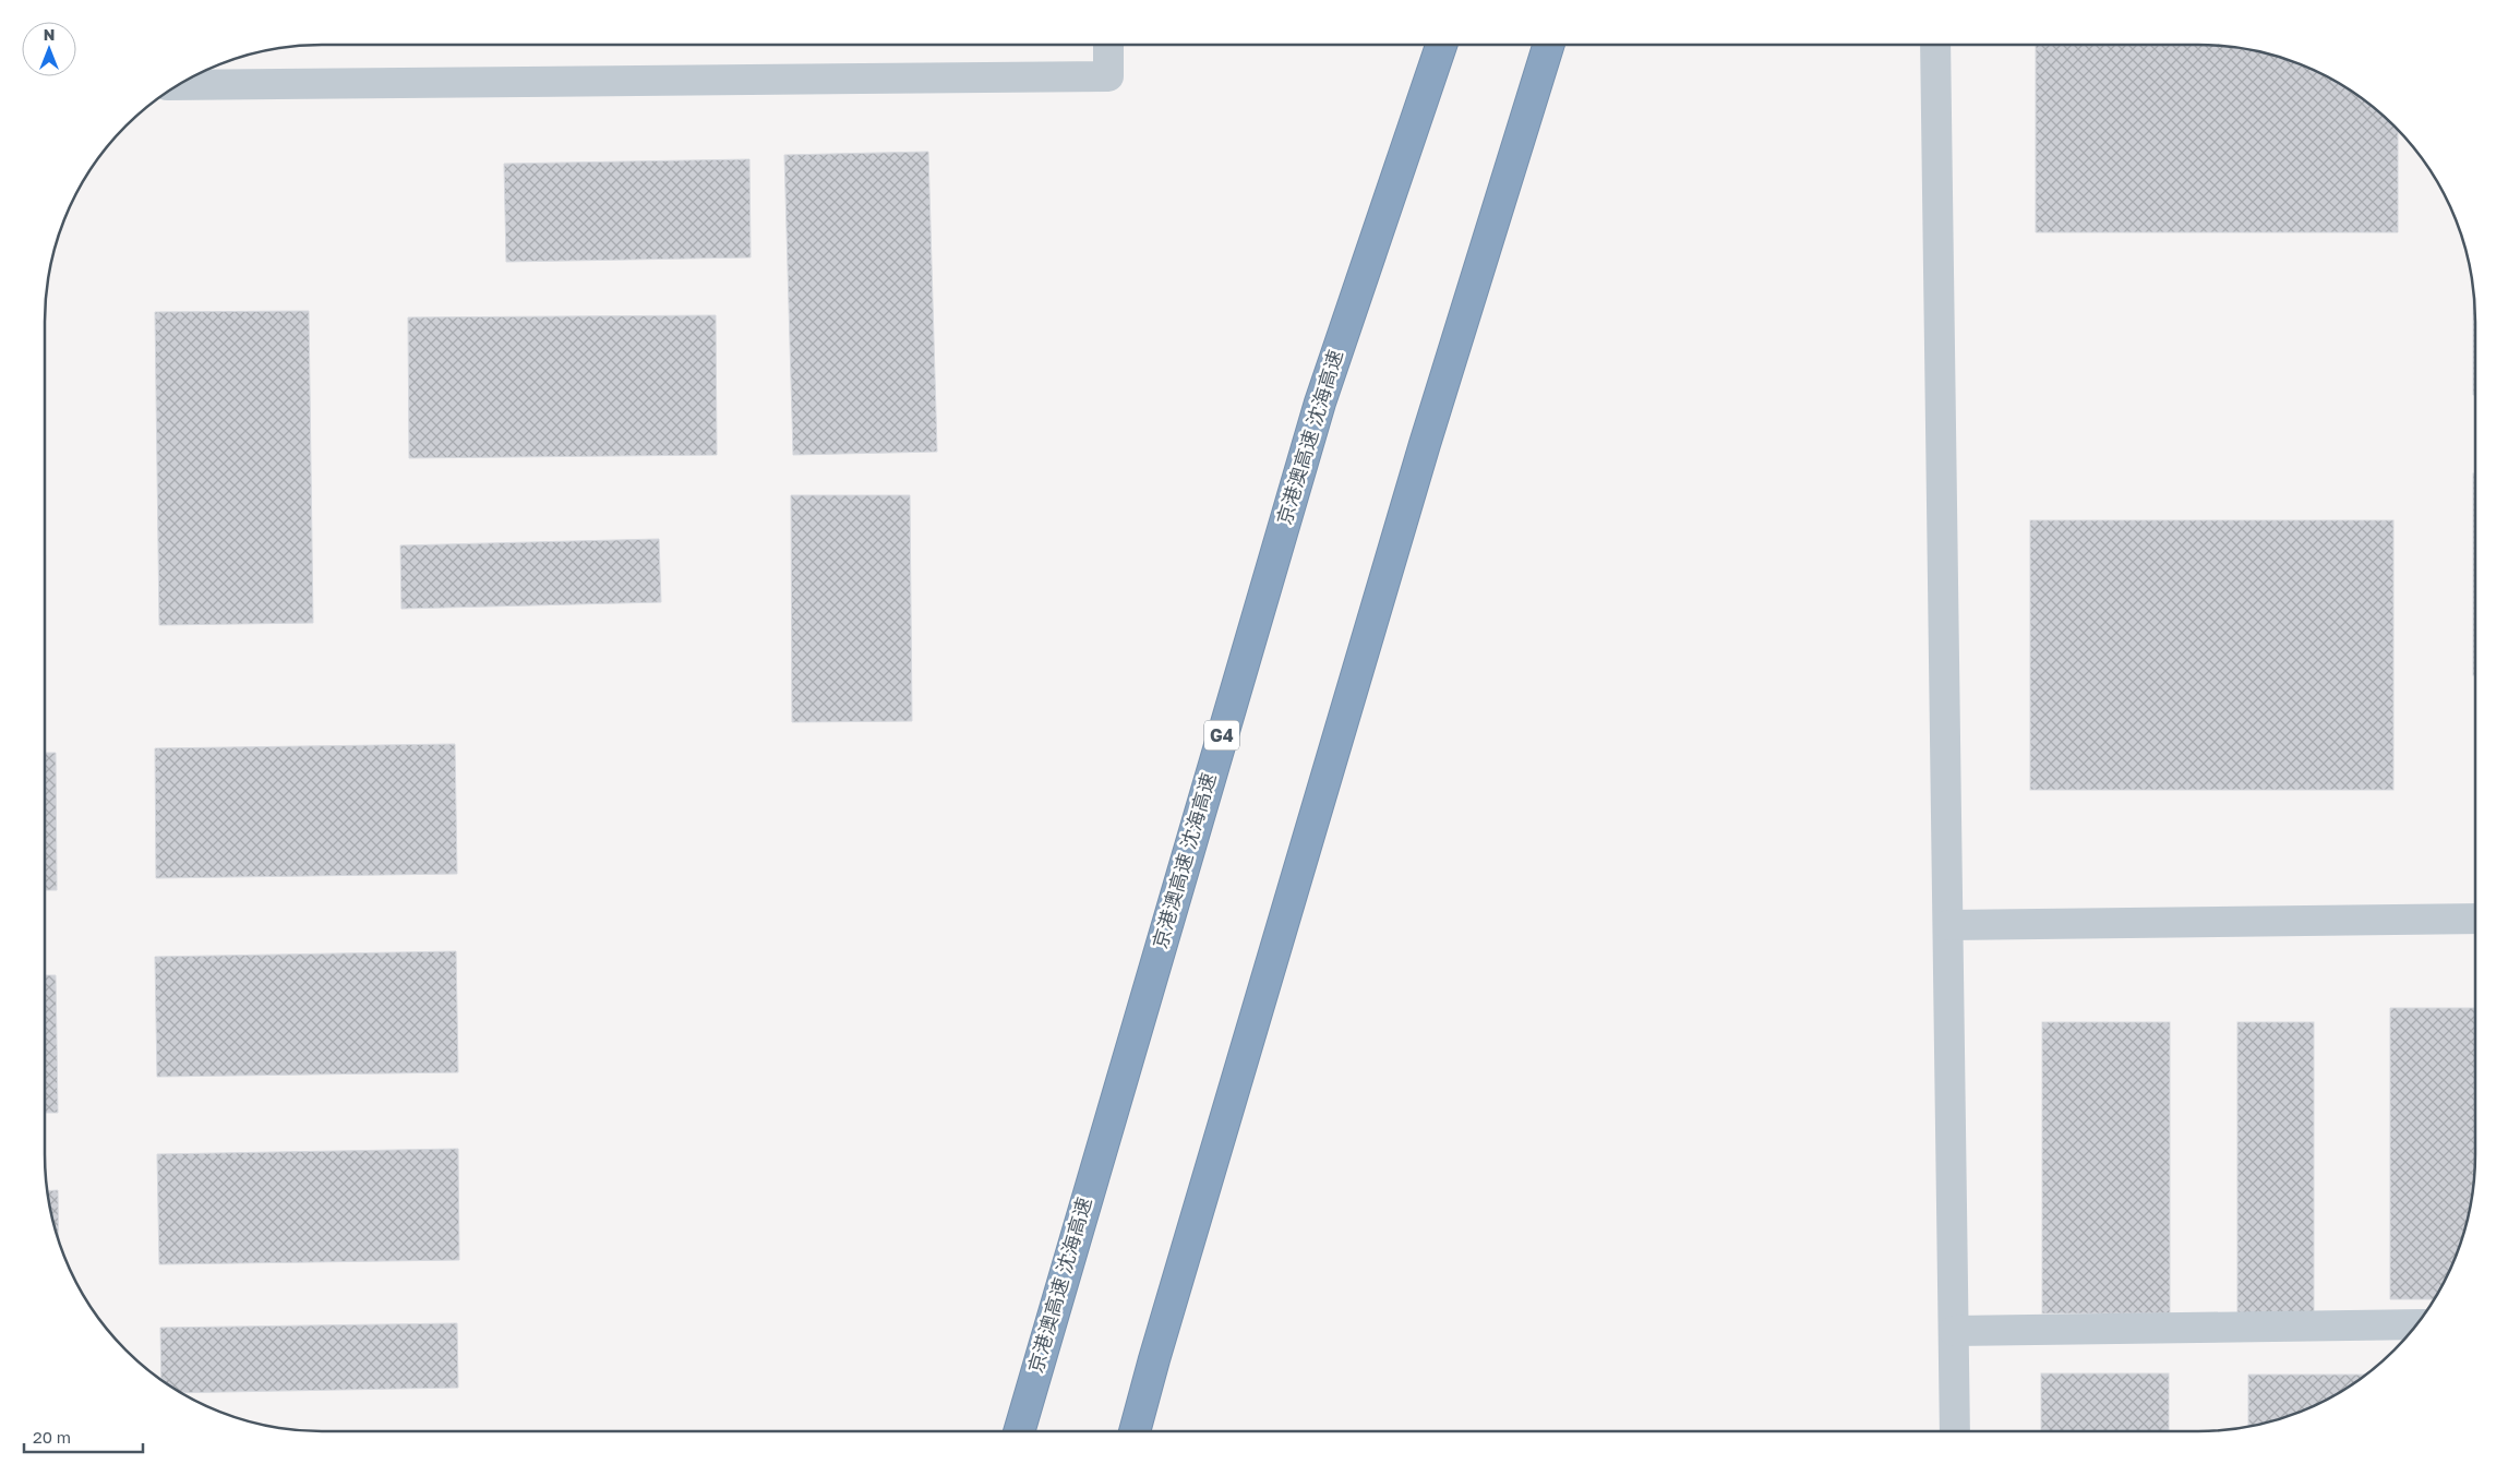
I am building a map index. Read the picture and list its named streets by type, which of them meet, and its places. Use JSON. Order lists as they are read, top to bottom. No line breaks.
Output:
{"streets":{"highway":["京港澳高速 沈海高速","G4"]},"scale_bar":"20 m","north":"top"}
